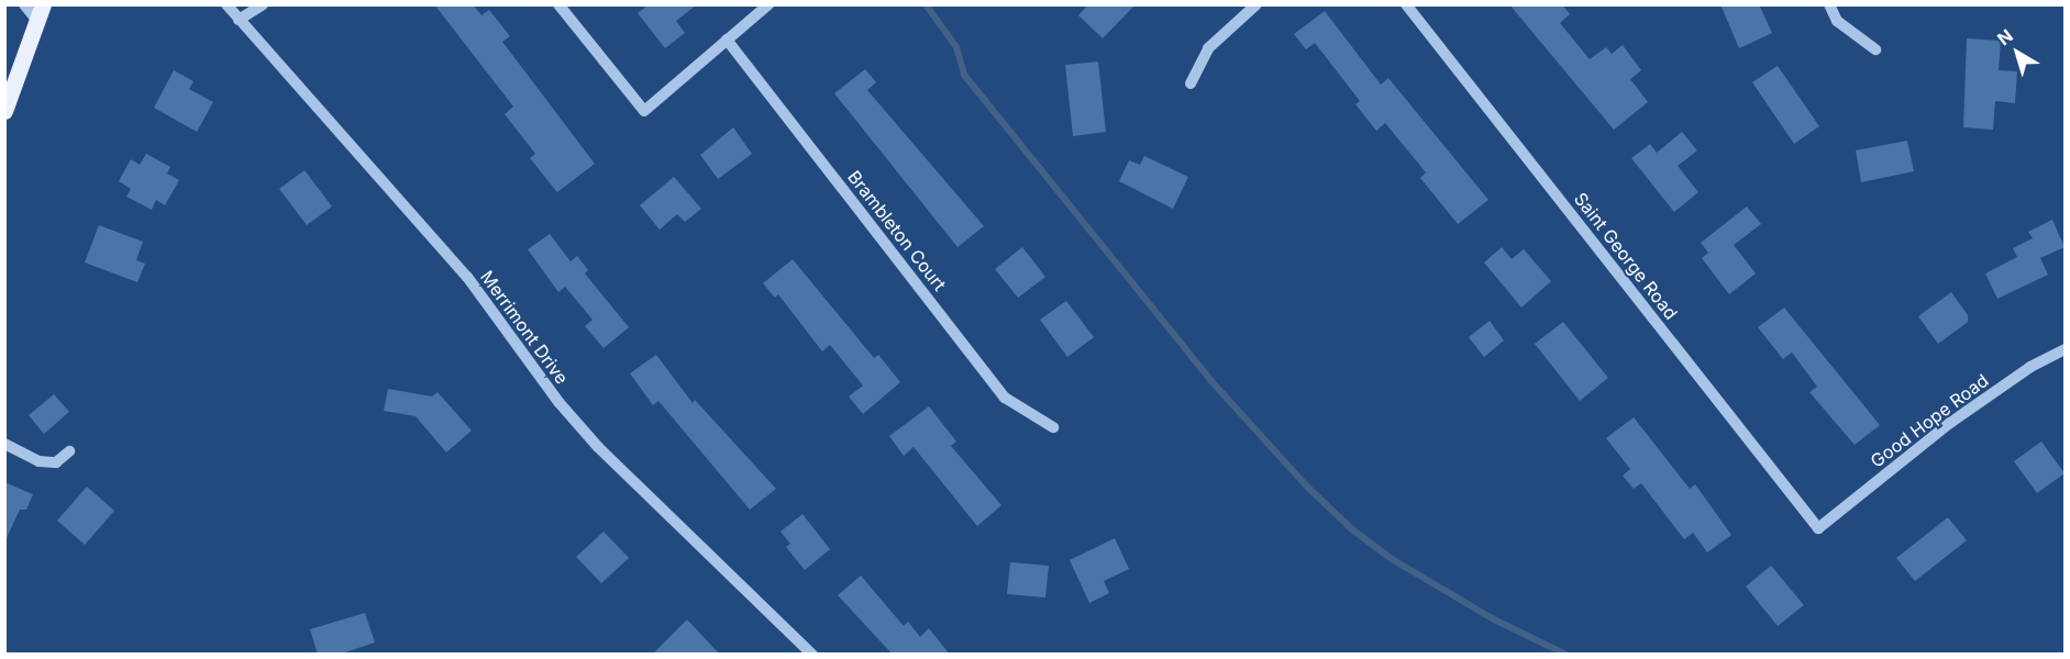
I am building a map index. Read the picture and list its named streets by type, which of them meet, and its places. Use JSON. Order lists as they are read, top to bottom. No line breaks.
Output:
{"streets":{"street":["Brambleton Court","Saint George Road","Merrimont Drive","Good Hope Road"]},"crossings":[["Saint George Road","Good Hope Road"]],"north":"top left"}
